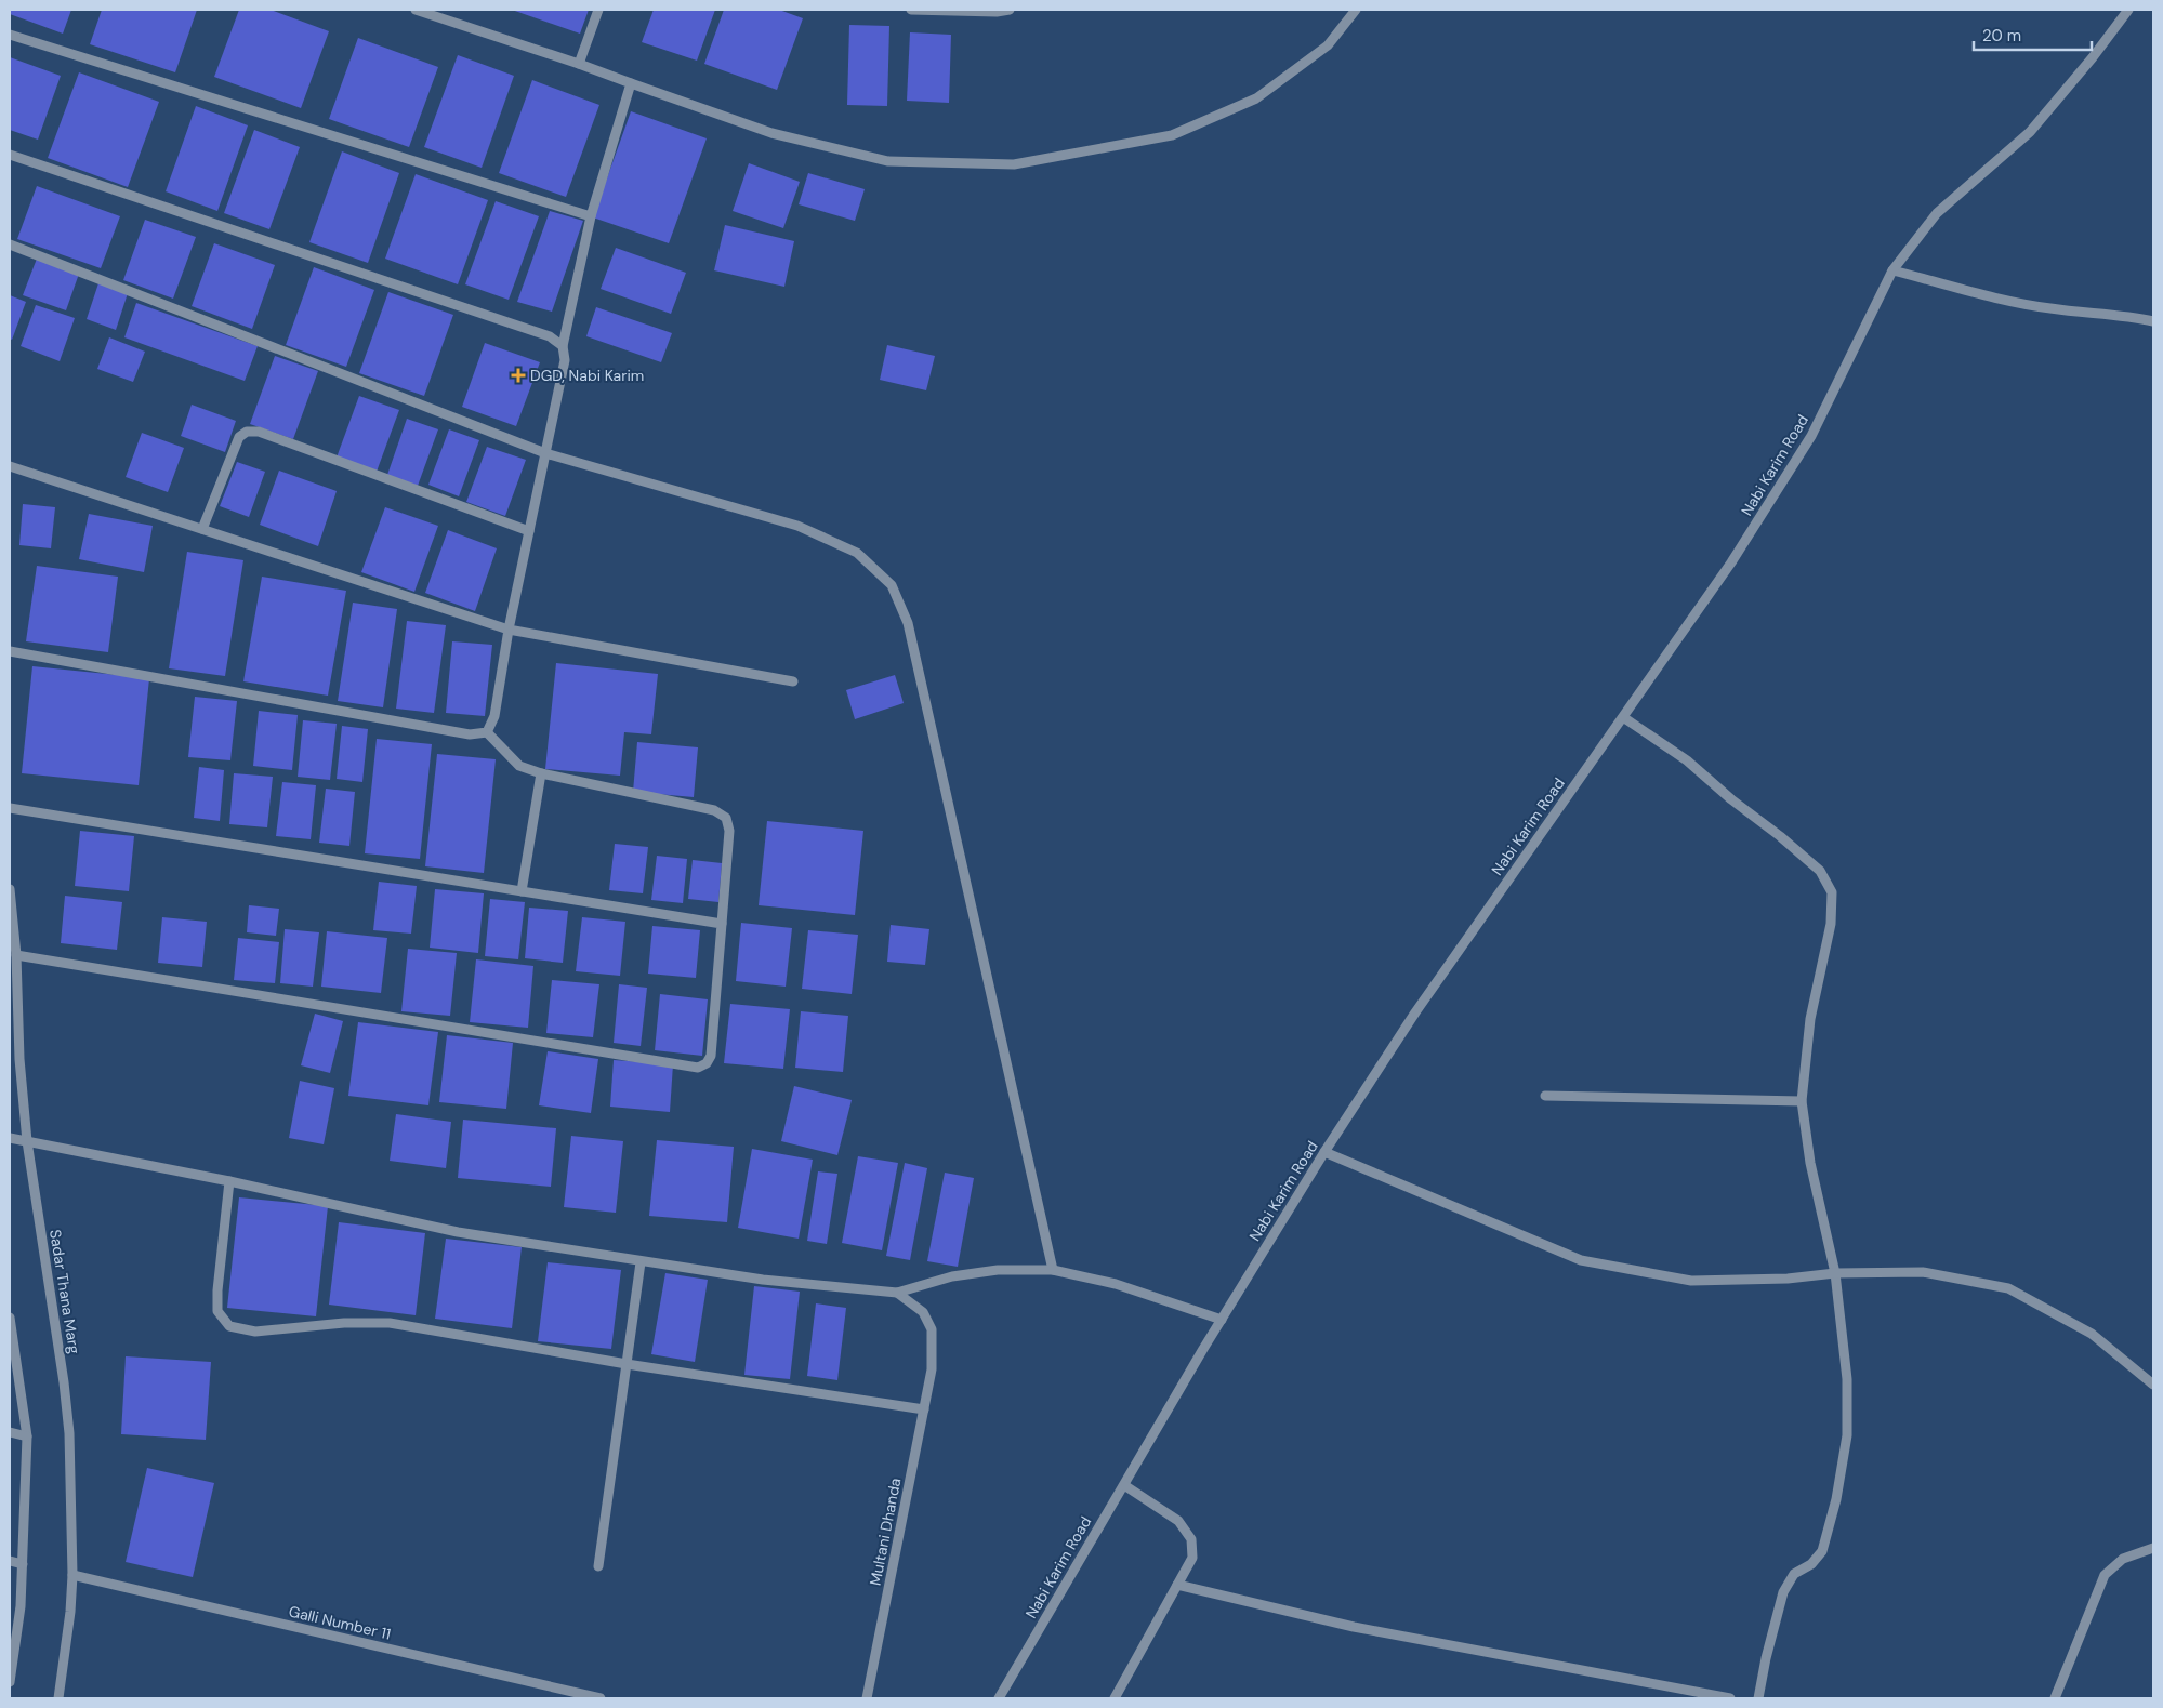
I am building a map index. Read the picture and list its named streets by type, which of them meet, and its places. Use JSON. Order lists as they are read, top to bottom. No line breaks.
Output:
{"streets":{"street":["Nabi Karim Road","Sadar Thana Marg","Multani Dhanda","Galli Number 11"]},"crossings":[["Sadar Thana Marg","Galli Number 11"]],"places":{"health":["DGD, Nabi Karim"]},"scale_bar":"20 m"}
